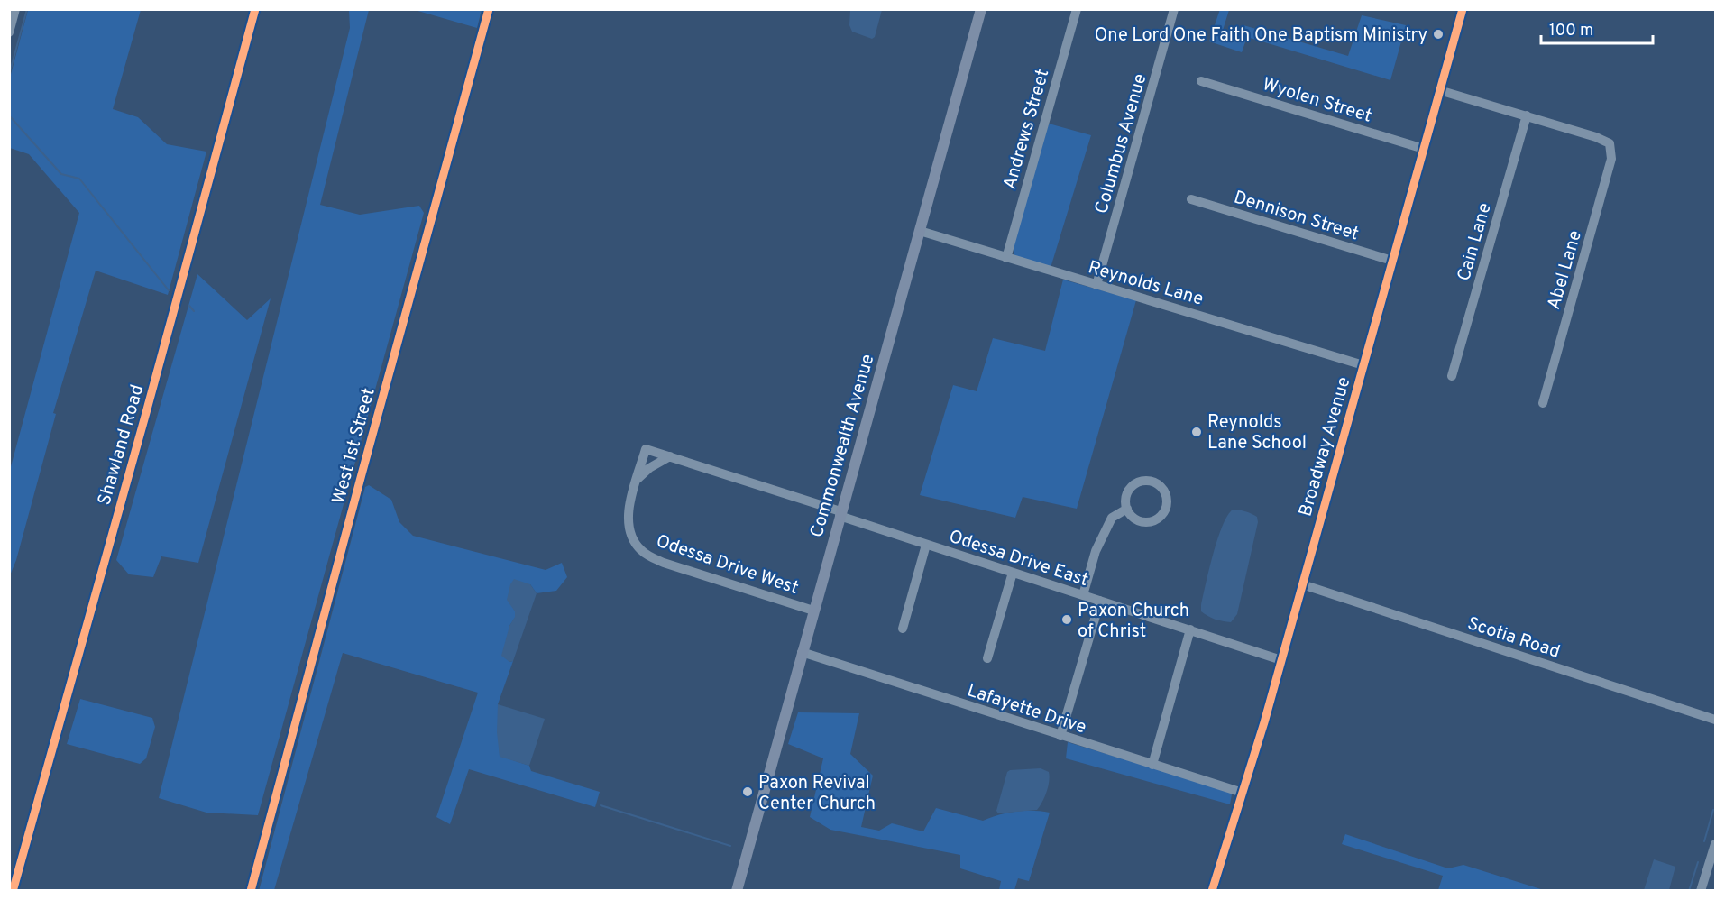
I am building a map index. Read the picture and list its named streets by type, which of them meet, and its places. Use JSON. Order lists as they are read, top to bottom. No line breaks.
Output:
{"streets":{"main road":["Commonwealth Avenue"],"street":["Wyolen Street","Andrews Street","Columbus Avenue","Dennison Street","Cain Lane","Abel Lane","Reynolds Lane","Shawland Road","West 1st Street","Broadway Avenue","Odessa Drive East","Odessa Drive West","Scotia Road","Lafayette Drive"]},"crossings":[["Wyolen Street","Broadway Avenue"],["Andrews Street","Reynolds Lane"],["Columbus Avenue","Reynolds Lane"],["Dennison Street","Broadway Avenue"],["Cain Lane","Abel Lane"],["Reynolds Lane","Commonwealth Avenue"],["Reynolds Lane","Broadway Avenue"],["Commonwealth Avenue","Odessa Drive East"],["Commonwealth Avenue","Odessa Drive West"],["Commonwealth Avenue","Lafayette Drive"],["Broadway Avenue","Odessa Drive East"],["Broadway Avenue","Scotia Road"],["Broadway Avenue","Lafayette Drive"],["Odessa Drive East","Odessa Drive West"]],"places":["One Lord One Faith One Baptism Ministry","Reynolds Lane School","Paxon Church of Christ","Paxon Revival Center Church"],"scale_bar":"100 m"}
